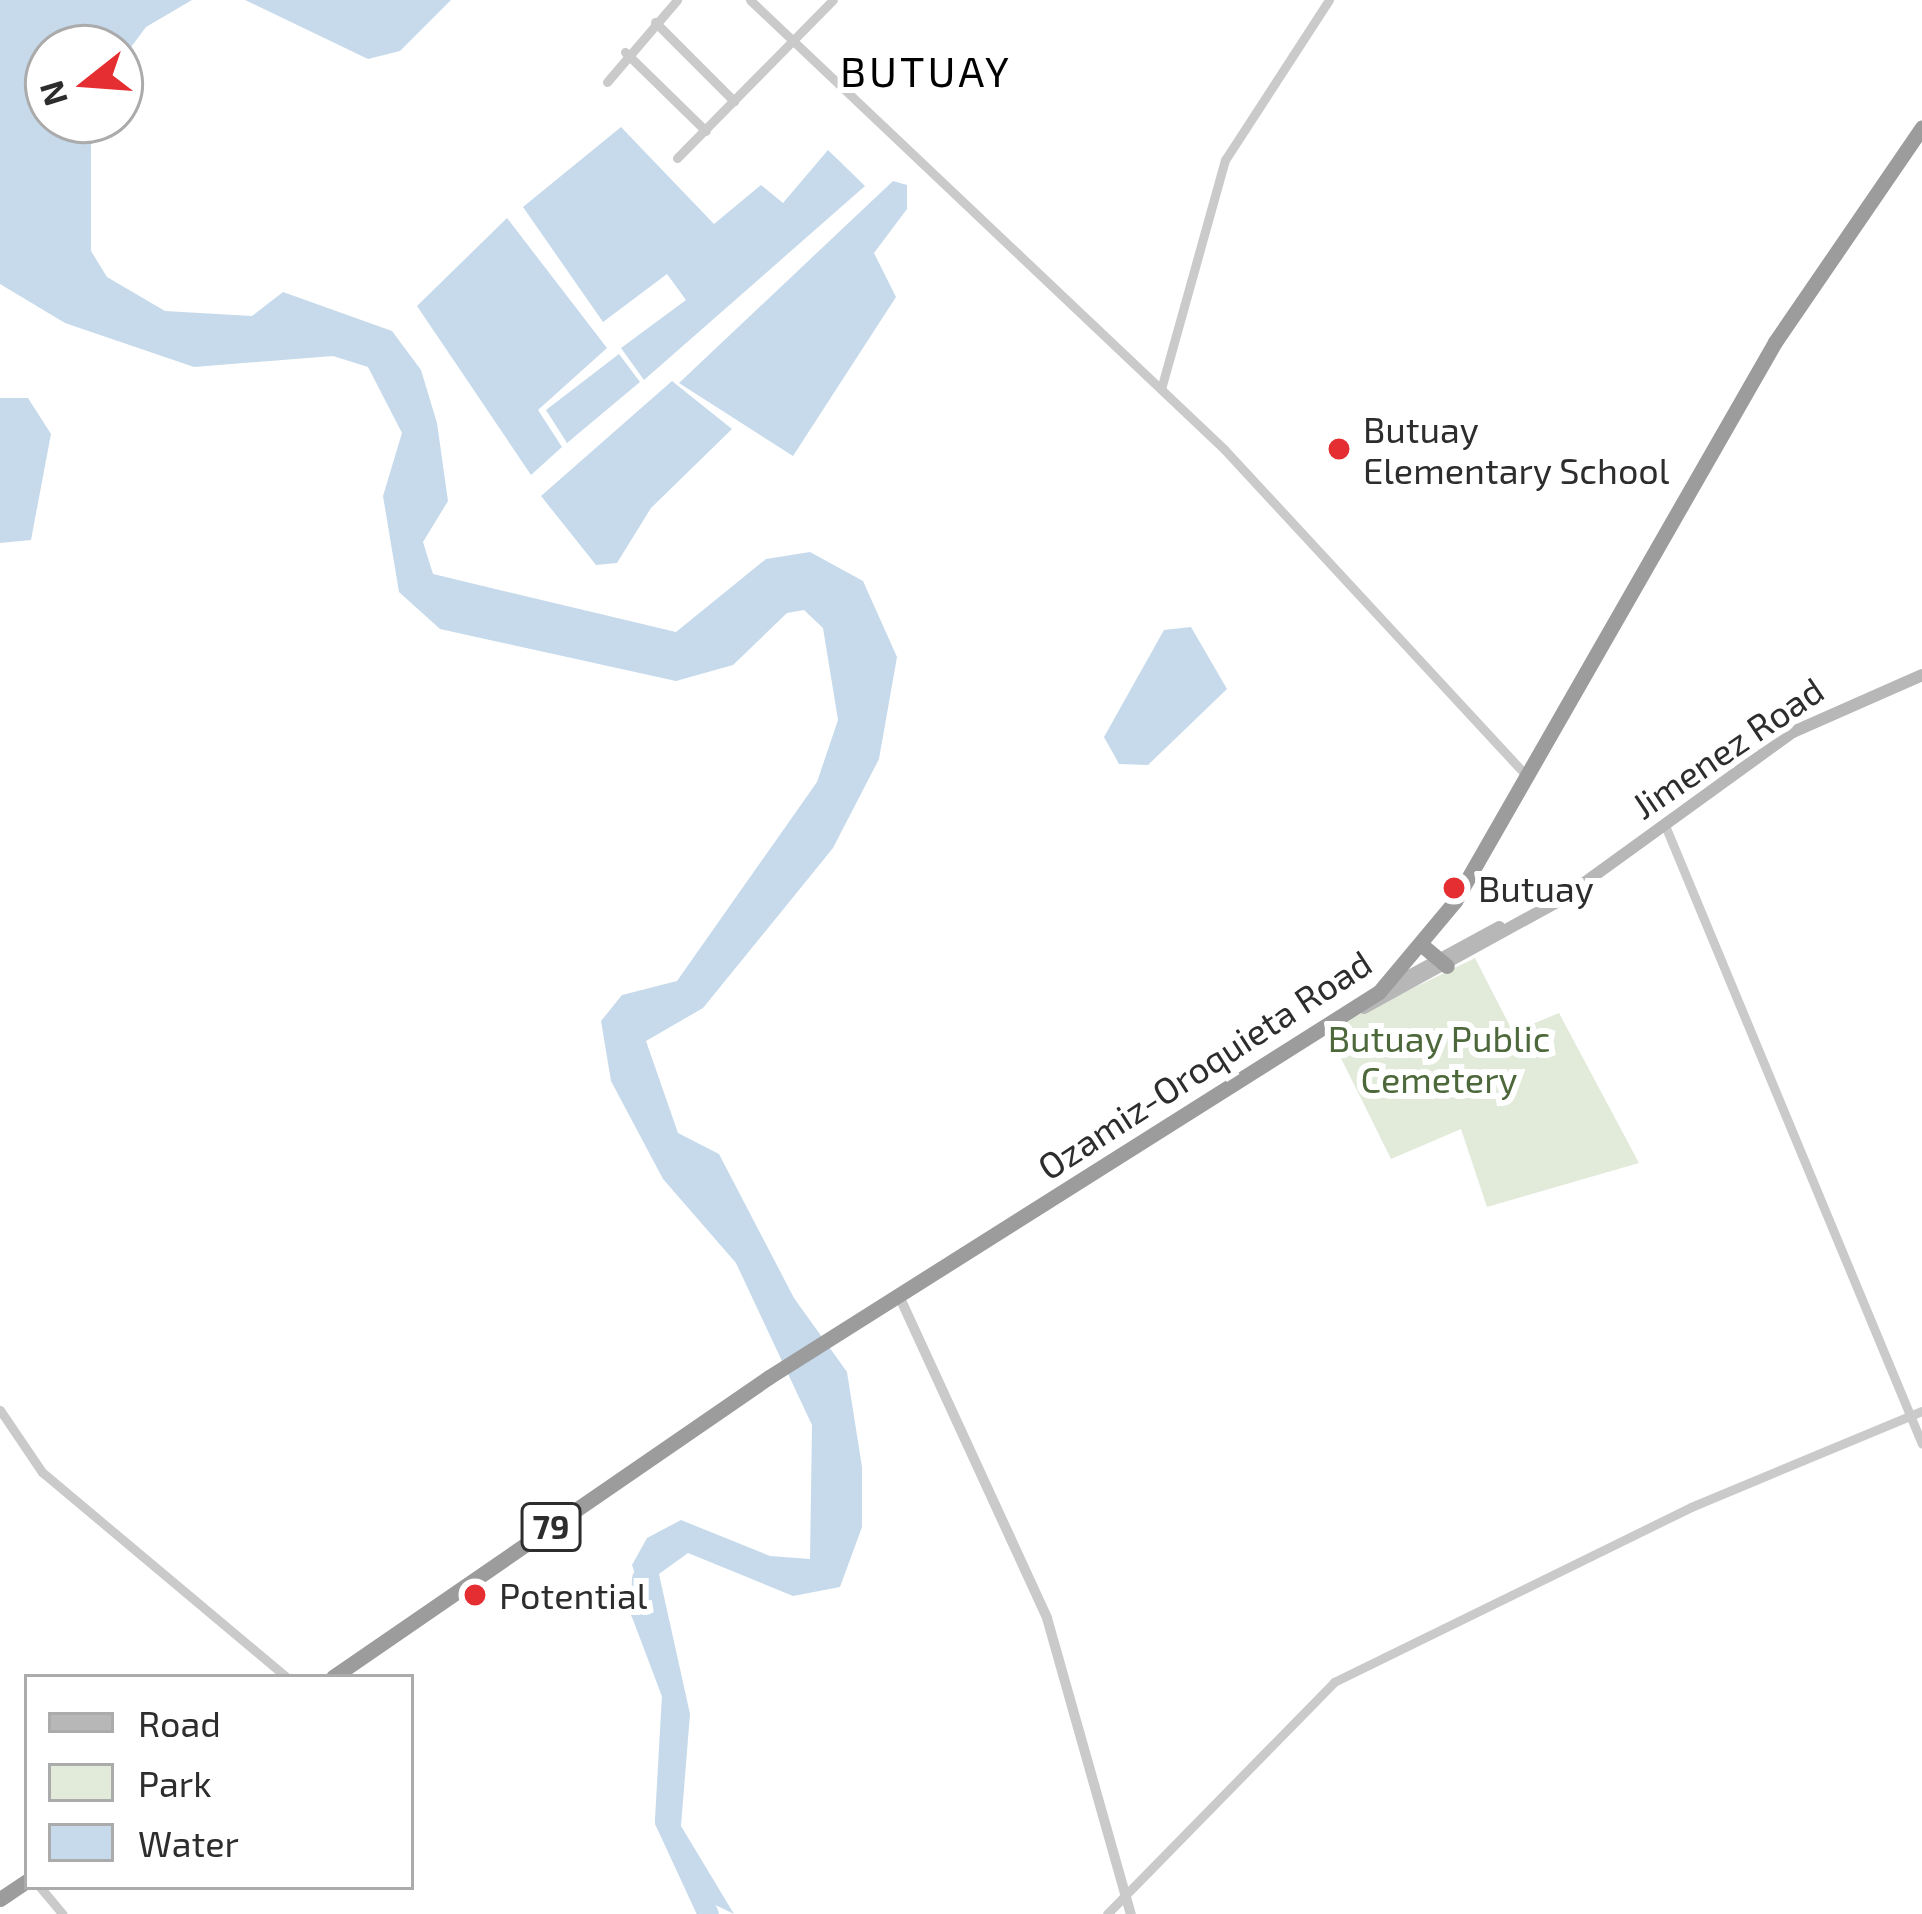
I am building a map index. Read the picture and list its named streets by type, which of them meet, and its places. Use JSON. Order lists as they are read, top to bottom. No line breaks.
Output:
{"streets":{"highway":["Ozamiz-Oroquieta Road","79"],"main road":["Jimenez Road"]},"crossings":[["Jimenez Road","Ozamiz-Oroquieta Road"]],"districts":["BUTUAY"],"parks":["Butuay Public Cemetery"],"places":["Butuay Elementary School","Butuay","Potential"],"legend":["Road","Park","Water"],"north":"left"}
